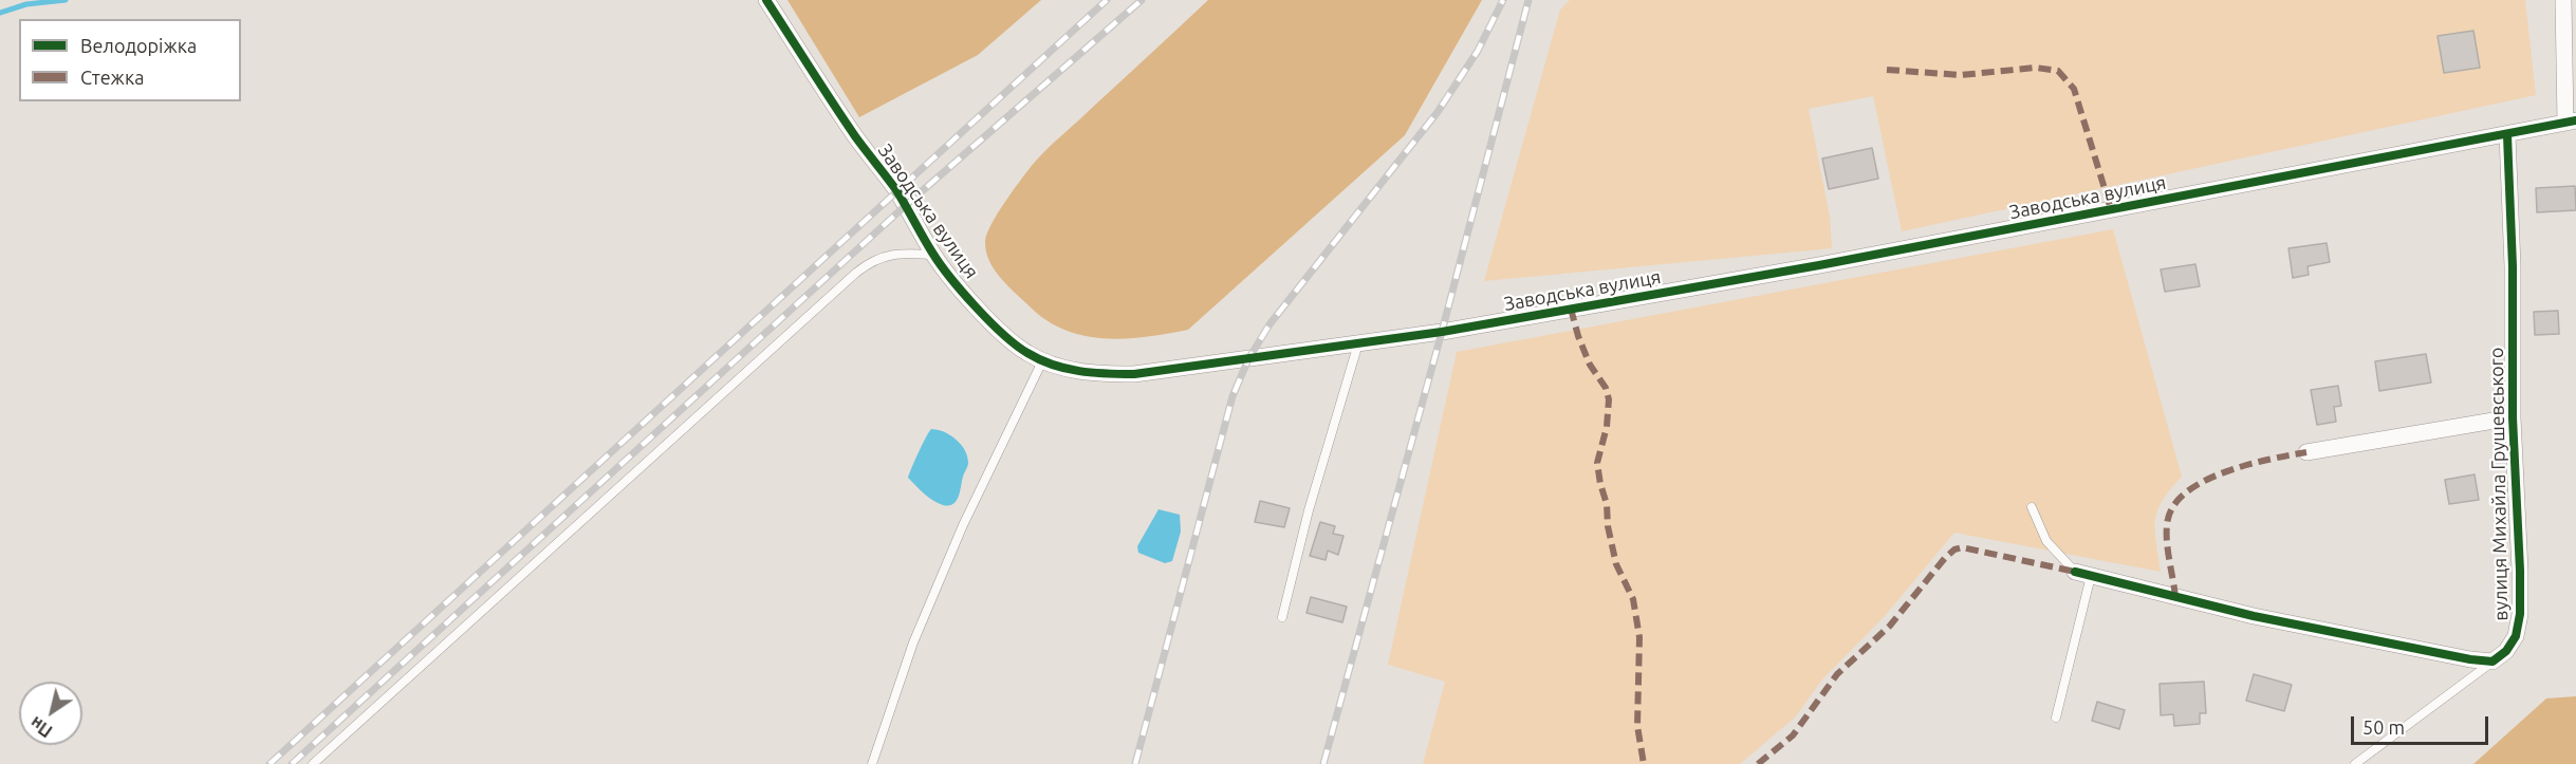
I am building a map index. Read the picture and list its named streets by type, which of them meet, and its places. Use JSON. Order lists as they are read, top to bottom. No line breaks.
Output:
{"streets":{"street":["Заводська вулиця","вулиця Михайла Грушевського"]},"crossings":[["Заводська вулиця","вулиця Михайла Грушевського"]],"legend":["Велодоріжка","Стежка"],"scale_bar":"50 m","north":"bottom left"}
